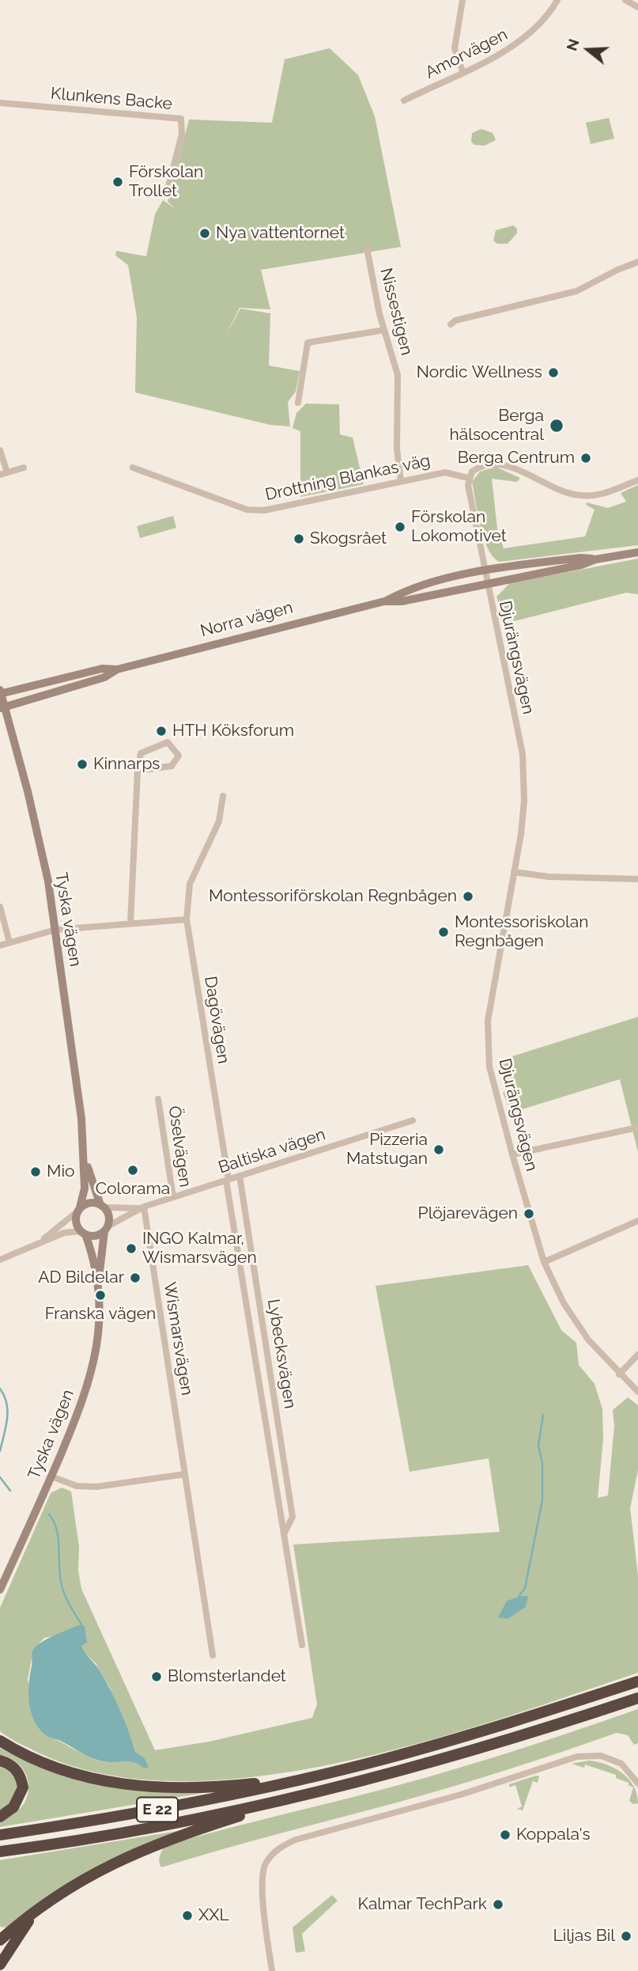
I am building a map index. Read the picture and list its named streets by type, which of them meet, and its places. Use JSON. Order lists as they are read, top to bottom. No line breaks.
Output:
{"streets":{"highway":["E 22"],"main road":["Norra vägen","Tyska vägen"],"street":["Amorvägen","Klunkens Backe","Nissestigen","Drottning Blankas väg","Djurängsvägen","Dagövägen","Öselvägen","Baltiska vägen","Wismarsvägen","Lybecksvägen"]},"crossings":[["Nissestigen","Drottning Blankas väg"],["Norra vägen","Djurängsvägen"],["Norra vägen","Tyska vägen"],["Tyska vägen","Baltiska vägen"],["Dagövägen","Baltiska vägen"],["Dagövägen","Lybecksvägen"],["Öselvägen","Baltiska vägen"],["Baltiska vägen","Wismarsvägen"],["Baltiska vägen","Lybecksvägen"]],"places":["Förskolan Trollet","Nya vattentornet","Nordic Wellness","Berga hälsocentral","Berga Centrum","Förskolan Lokomotivet","Skogsrået","HTH Köksforum","Kinnarps","Montessoriförskolan Regnbågen","Montessoriskolan Regnbågen","Pizzeria Matstugan","Colorama","Mio","Plöjarevägen","INGO Kalmar, Wismarsvägen","AD Bildelar","Franska vägen","Blomsterlandet","Koppala's","Kalmar TechPark","XXL","Liljas Bil"],"north":"left"}
